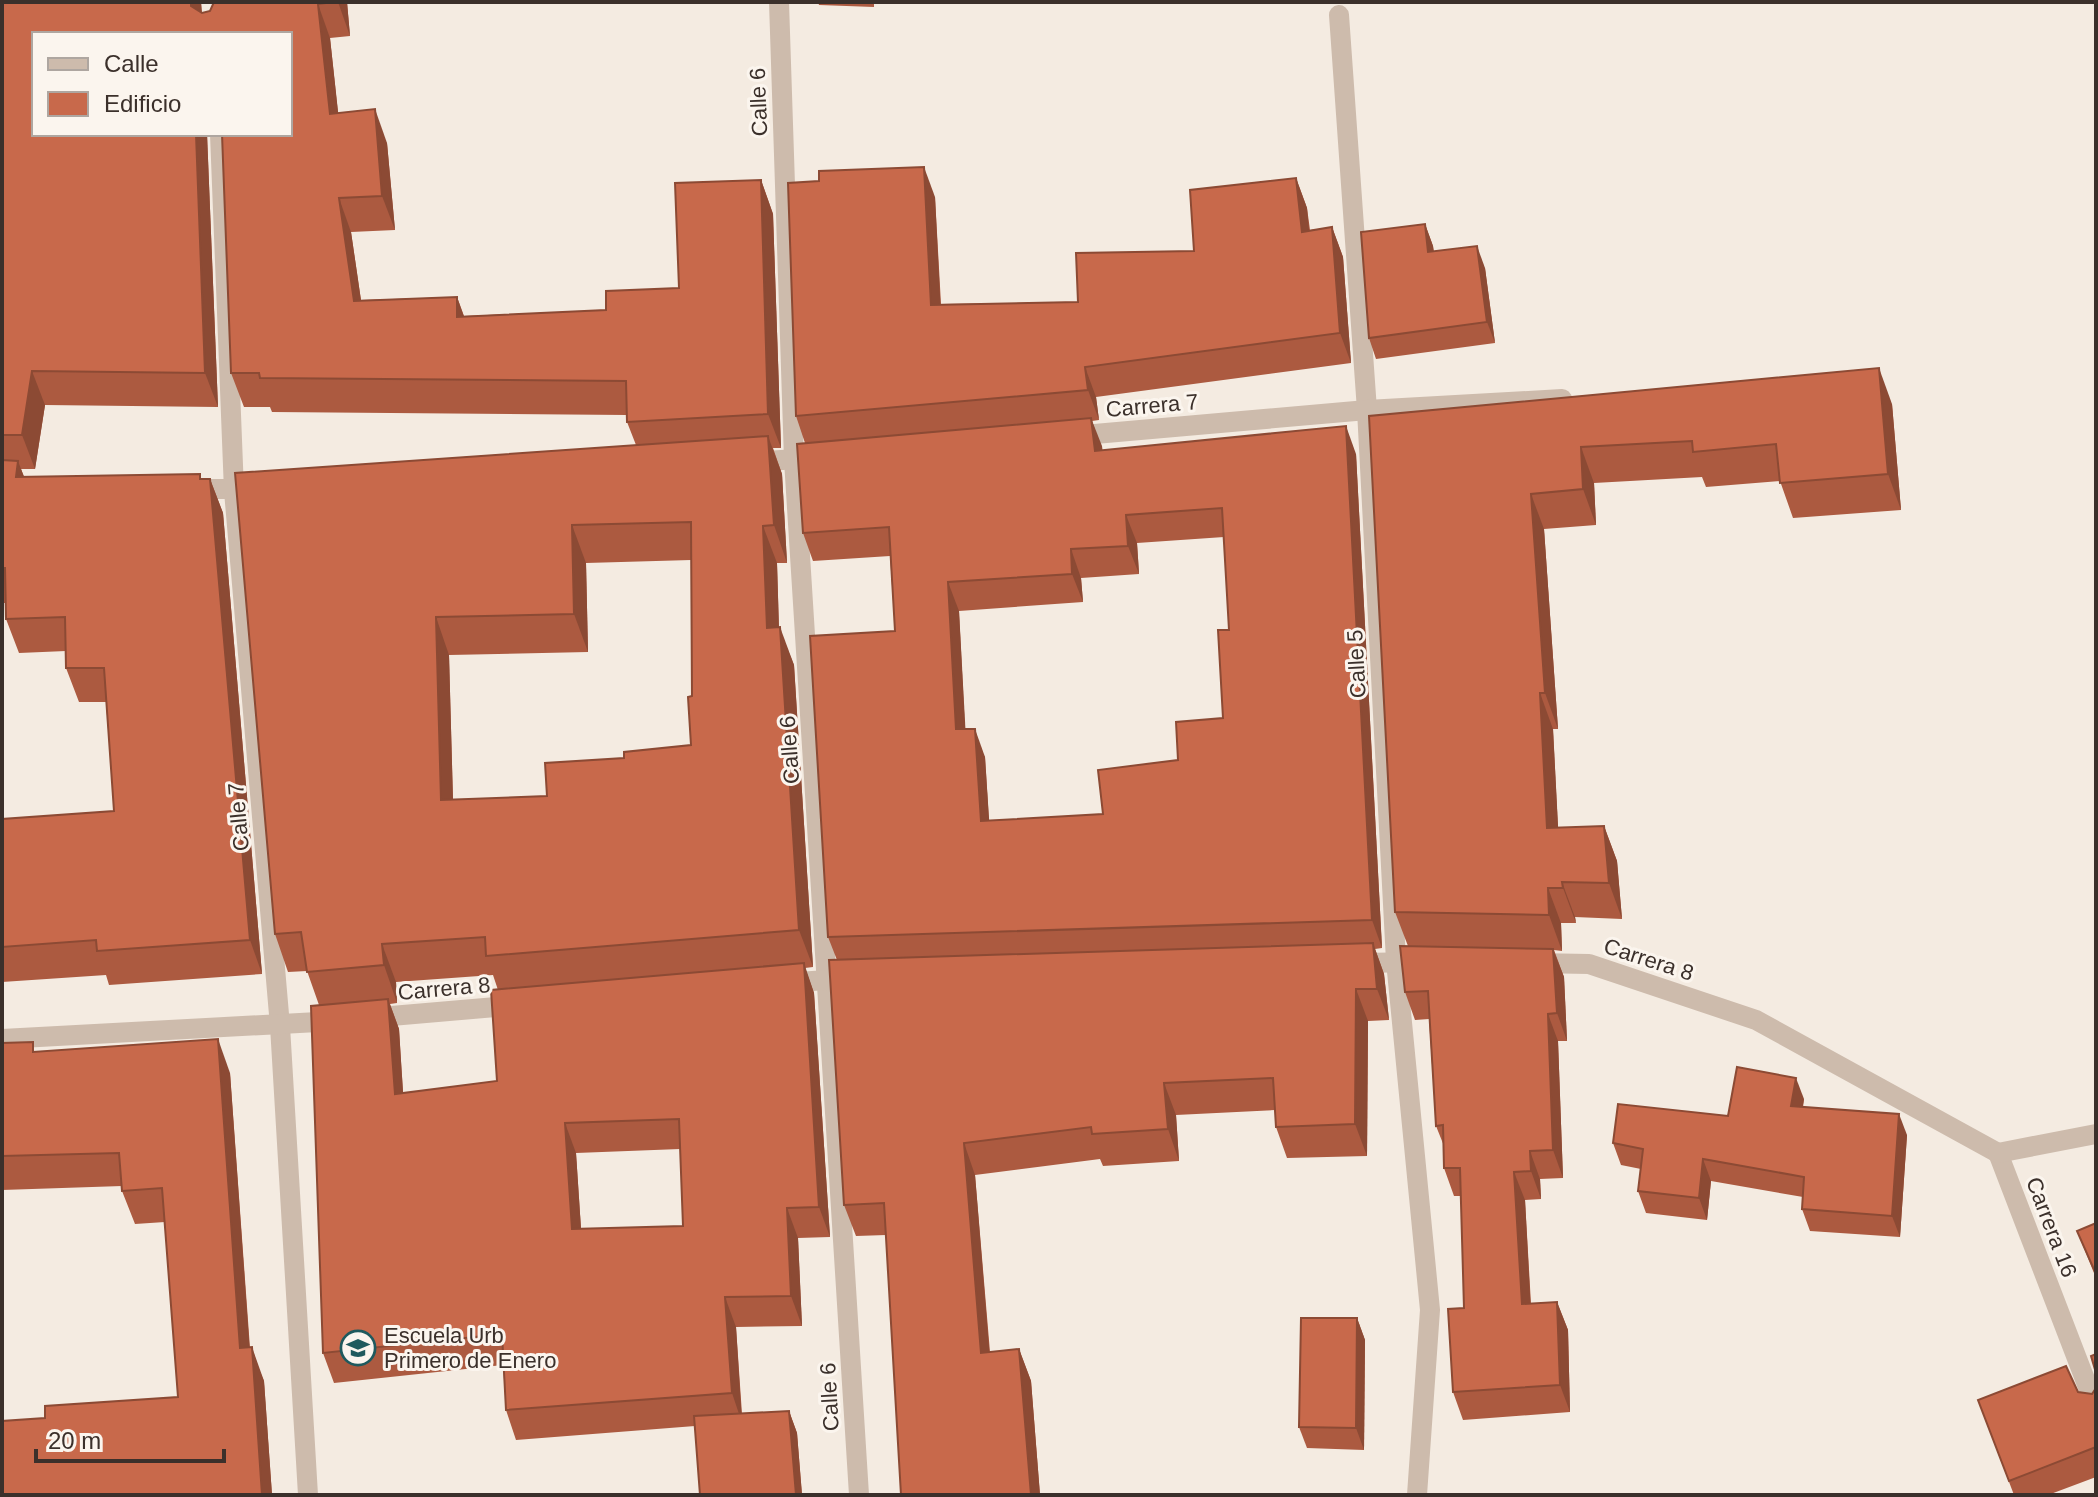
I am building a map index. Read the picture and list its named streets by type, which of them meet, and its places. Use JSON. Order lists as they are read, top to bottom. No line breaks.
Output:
{"streets":{"street":["Calle 6","Carrera 7","Calle 5","Calle 7","Carrera 8","Carrera 16"]},"crossings":[["Carrera 7","Calle 5"],["Calle 7","Carrera 8"],["Carrera 8","Carrera 16"]],"places":{"school or university":["Escuela Urb Primero de Enero"]},"legend":["Calle","Edificio"],"scale_bar":"20 m"}
